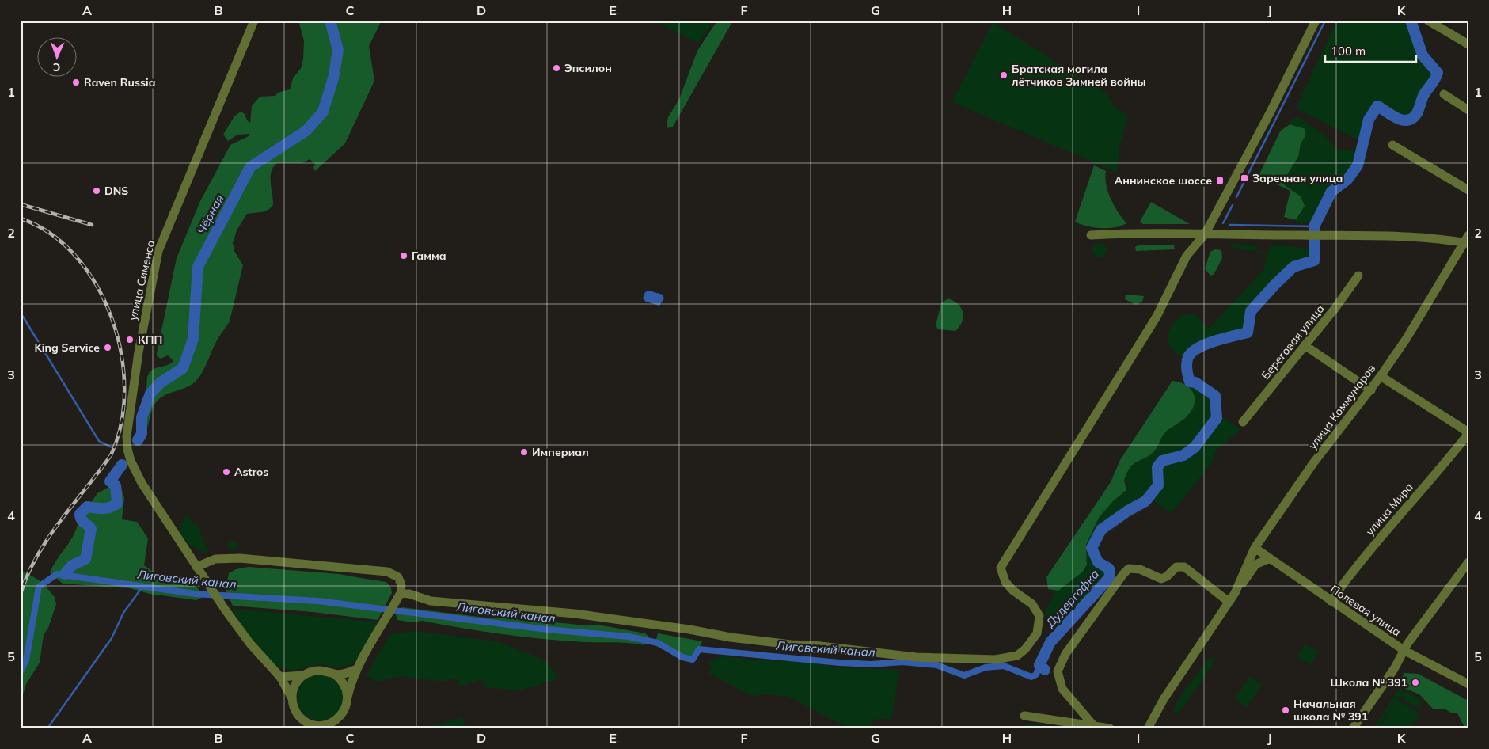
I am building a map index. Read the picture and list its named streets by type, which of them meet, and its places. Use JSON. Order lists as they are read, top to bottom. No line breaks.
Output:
{"streets":{"street":["улица Сименса","Береговая улица","улица Коммунаров","улица Мира","Полевая улица"]},"crossings":[["улица Коммунаров","Полевая улица"],["улица Мира","Полевая улица"]],"water":["Чёрная","Лиговский канал","Дудергофка"],"places":{"other":["Эпсилон","Братская могила лётчиков Зимней войны","Raven Russia","DNS","Гамма","КПП","King Service","Империал","Astros","Школа № 391","Начальная школа № 391"],"transit":["Заречная улица","Аннинское шоссе"]},"scale_bar":"100 m","north":"bottom","grid":{"columns":["A","B","C","D","E","F","G","H","I","J","K"],"rows":["1","2","3","4","5"]}}
